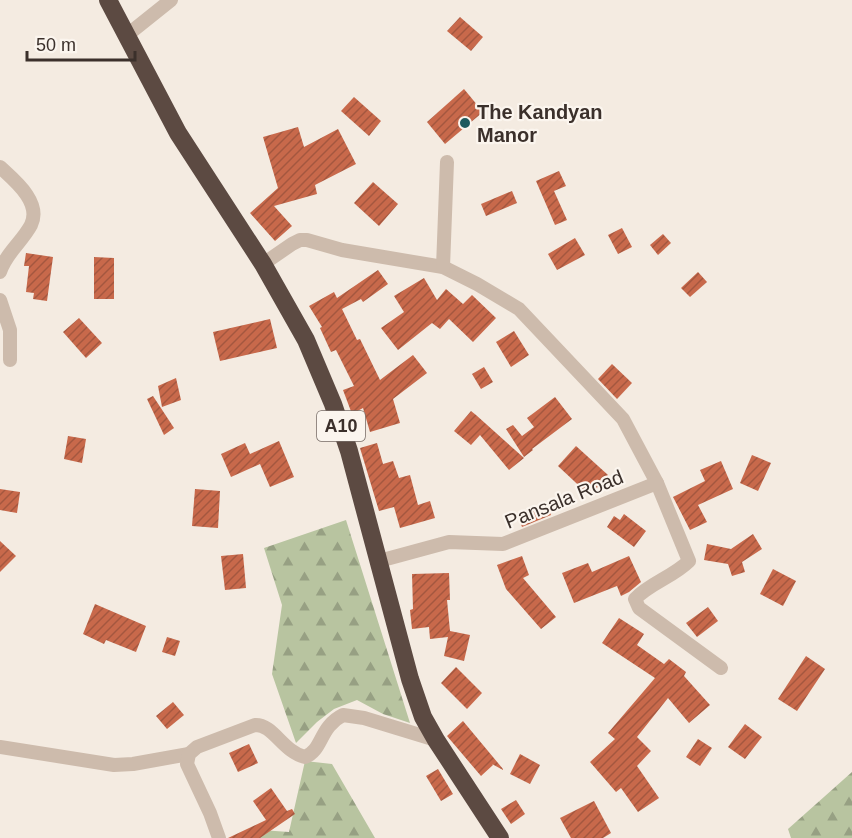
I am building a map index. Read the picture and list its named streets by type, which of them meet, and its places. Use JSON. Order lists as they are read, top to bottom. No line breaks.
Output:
{"streets":{"highway":["A10"],"street":["Pansala Road"]},"crossings":[["A10","Pansala Road"]],"places":["The Kandyan Manor"],"scale_bar":"50 m"}
